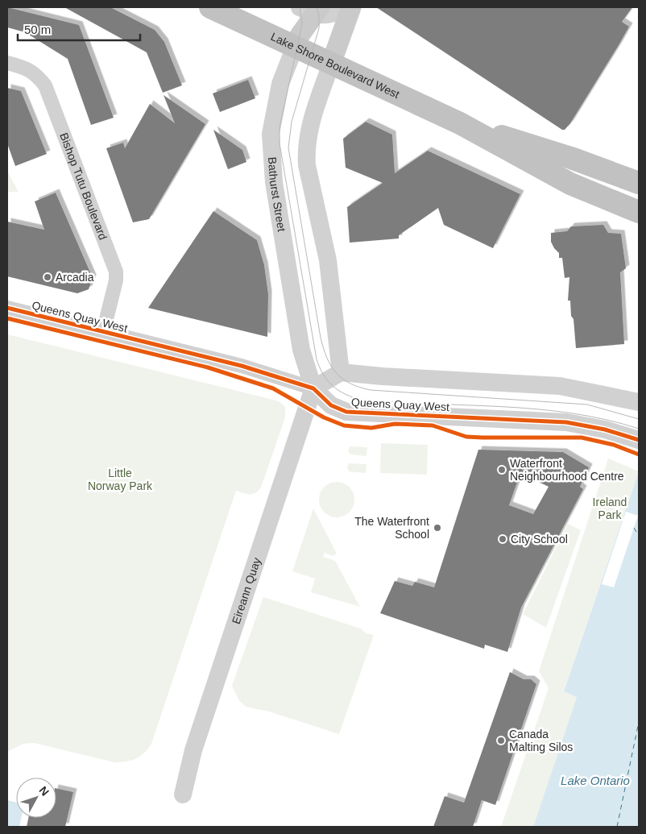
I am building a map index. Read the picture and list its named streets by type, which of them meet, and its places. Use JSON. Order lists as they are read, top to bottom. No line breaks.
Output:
{"streets":{"highway":["Lake Shore Boulevard West"],"main road":["Bathurst Street"],"street":["Bishop Tutu Boulevard","Queens Quay West","Eireann Quay"]},"crossings":[["Lake Shore Boulevard West","Bathurst Street"],["Bishop Tutu Boulevard","Queens Quay West"],["Bathurst Street","Queens Quay West"],["Bathurst Street","Eireann Quay"],["Queens Quay West","Eireann Quay"]],"water":["Lake Ontario"],"parks":["Little Norway Park","Ireland Park"],"places":["Arcadia","Waterfront Neighbourhood Centre","The Waterfront School","City School","Canada Malting Silos"],"scale_bar":"50 m","north":"top right"}
